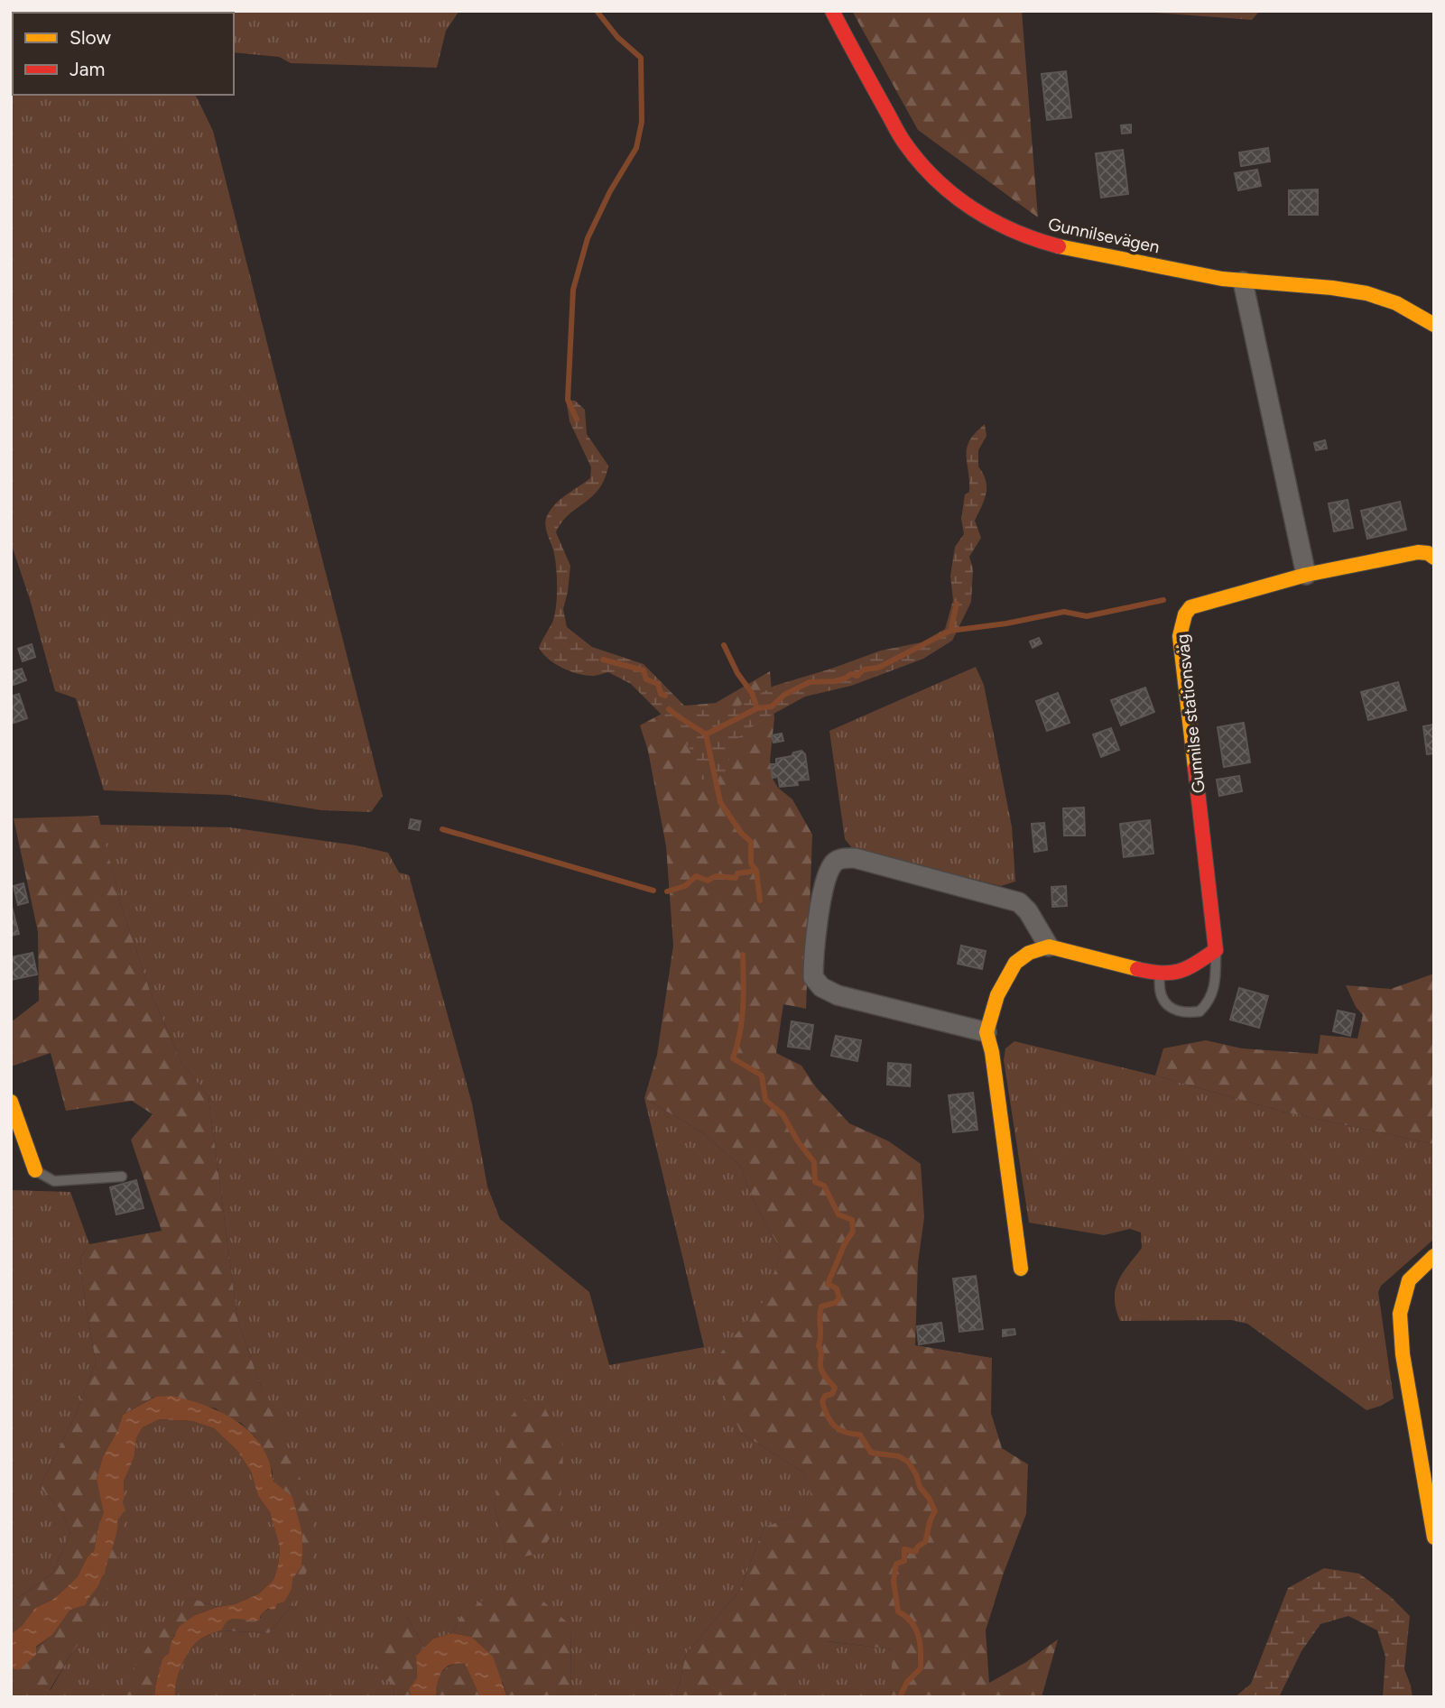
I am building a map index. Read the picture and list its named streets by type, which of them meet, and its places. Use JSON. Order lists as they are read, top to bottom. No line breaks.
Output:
{"streets":{"street":["Gunnilsevägen","Gunnilse stationsväg"]},"legend":["Slow","Jam"]}
